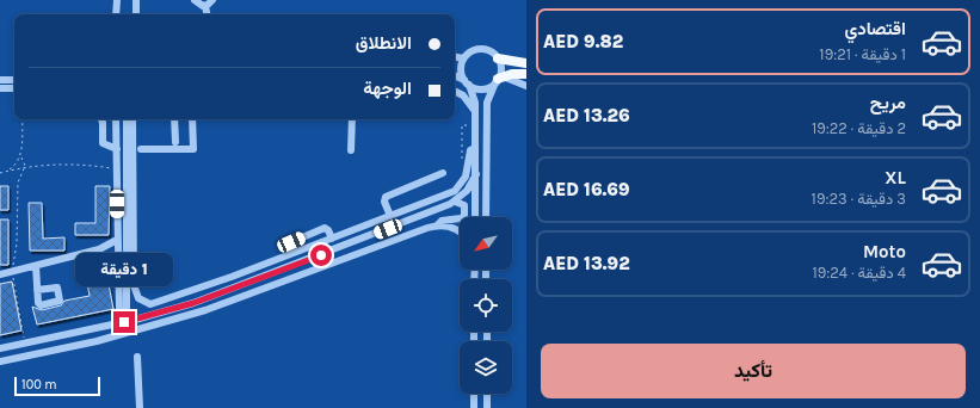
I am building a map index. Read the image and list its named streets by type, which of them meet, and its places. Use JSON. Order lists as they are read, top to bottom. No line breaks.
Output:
{"scale_bar":"100 m","north":"bottom left","page":{"list":[{"name":"اقتصادي","note":"1 دقيقة · 19:21","value":"AED 9.82"},{"name":"مريح","note":"2 دقيقة · 19:22","value":"AED 13.26"},{"name":"XL","note":"3 دقيقة · 19:23","value":"AED 16.69"},{"name":"Moto","note":"4 دقيقة · 19:24","value":"AED 13.92"}],"banner":["الانطلاق","الوجهة"],"bubble":"1 دقيقة","buttons":"تأكيد","scale":"100 m"}}
